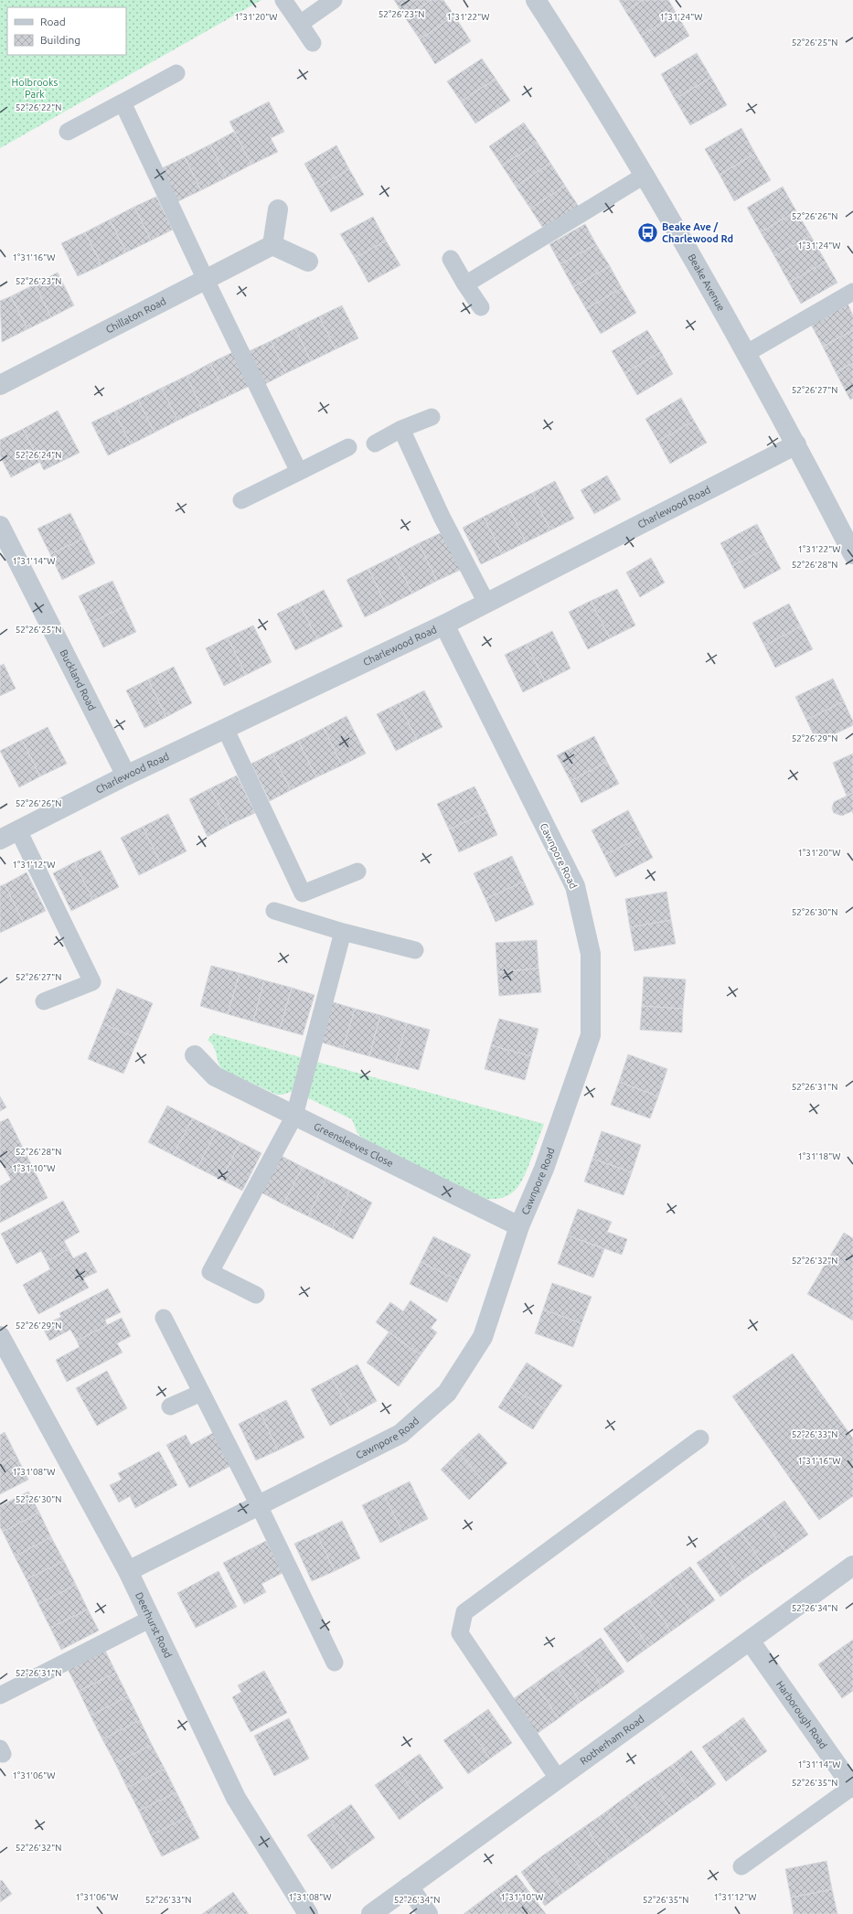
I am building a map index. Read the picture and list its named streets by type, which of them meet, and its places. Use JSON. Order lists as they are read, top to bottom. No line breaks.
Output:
{"streets":{"street":["Beake Avenue","Chillaton Road","Charlewood Road","Buckland Road","Cawnpore Road","Greensleeves Close","Deerhurst Road","Harborough Road","Rotherham Road"]},"crossings":[["Beake Avenue","Charlewood Road"],["Charlewood Road","Buckland Road"],["Charlewood Road","Cawnpore Road"],["Cawnpore Road","Greensleeves Close"],["Cawnpore Road","Deerhurst Road"],["Harborough Road","Rotherham Road"]],"parks":["Holbrooks Park"],"places":{"bus stop":["Beake Ave / Charlewood Rd"]},"legend":["Road","Building"],"coordinates":["52°26'23\"N","1°31'20\"W","1°31'22\"W","1°31'24\"W","52°26'25\"N","52°26'22\"N","52°26'26\"N","1°31'16\"W","52°26'27\"N","52°26'24\"N","1°31'14\"W","52°26'28\"N","52°26'29\"N","1°31'12\"W","52°26'30\"N","52°26'31\"N","1°31'18\"W","1°31'10\"W","52°26'32\"N","52°26'33\"N","1°31'08\"W","52°26'34\"N","1°31'06\"W","52°26'35\"N"]}
